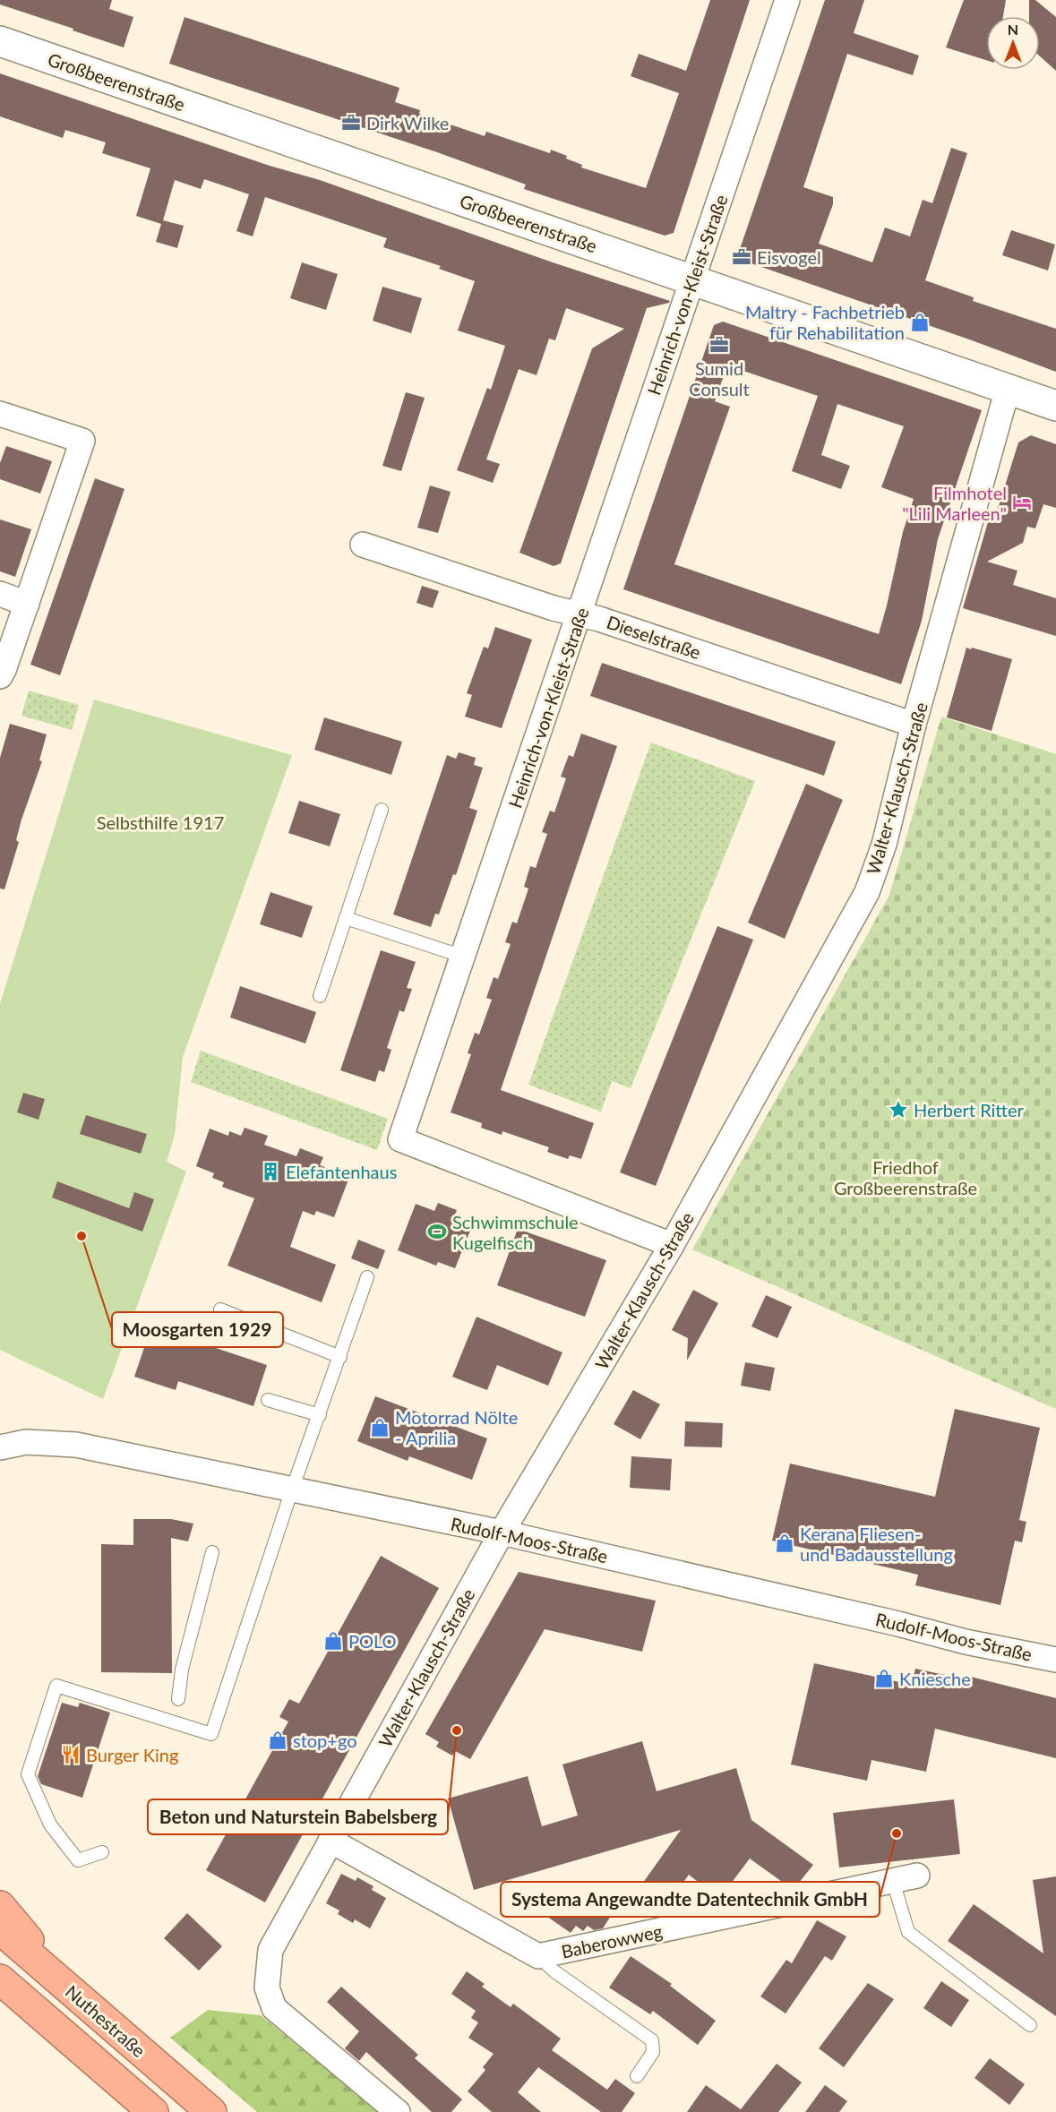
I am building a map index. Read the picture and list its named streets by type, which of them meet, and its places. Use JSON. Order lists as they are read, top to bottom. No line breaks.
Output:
{"streets":{"highway":["Nuthestraße"],"street":["Großbeerenstraße","Heinrich-von-Kleist-Straße","Dieselstraße","Walter-Klausch-Straße","Rudolf-Moos-Straße","Baberowweg"]},"crossings":[["Großbeerenstraße","Heinrich-von-Kleist-Straße"],["Großbeerenstraße","Walter-Klausch-Straße"],["Heinrich-von-Kleist-Straße","Dieselstraße"],["Heinrich-von-Kleist-Straße","Walter-Klausch-Straße"],["Dieselstraße","Walter-Klausch-Straße"],["Walter-Klausch-Straße","Rudolf-Moos-Straße"],["Walter-Klausch-Straße","Baberowweg"]],"parks":["Selbsthilfe 1917","Friedhof Großbeerenstraße"],"places":{"office":["Dirk Wilke","Eisvogel","Sumid Consult"],"shop":["Maltry - Fachbetrieb für Rehabilitation","Motorrad Nölte - Aprilia","Kerana Fliesen- und Badausstellung","POLO","Kniesche","stop+go"],"hotel":["Filmhotel \"Lili Marleen\""],"place":["Herbert Ritter"],"building":["Elefantenhaus"],"sports":["Schwimmschule Kugelfisch"],"other":["Moosgarten 1929","Beton und Naturstein Babelsberg","Systema Angewandte Datentechnik GmbH"],"restaurant":["Burger King"]},"north":"top"}
